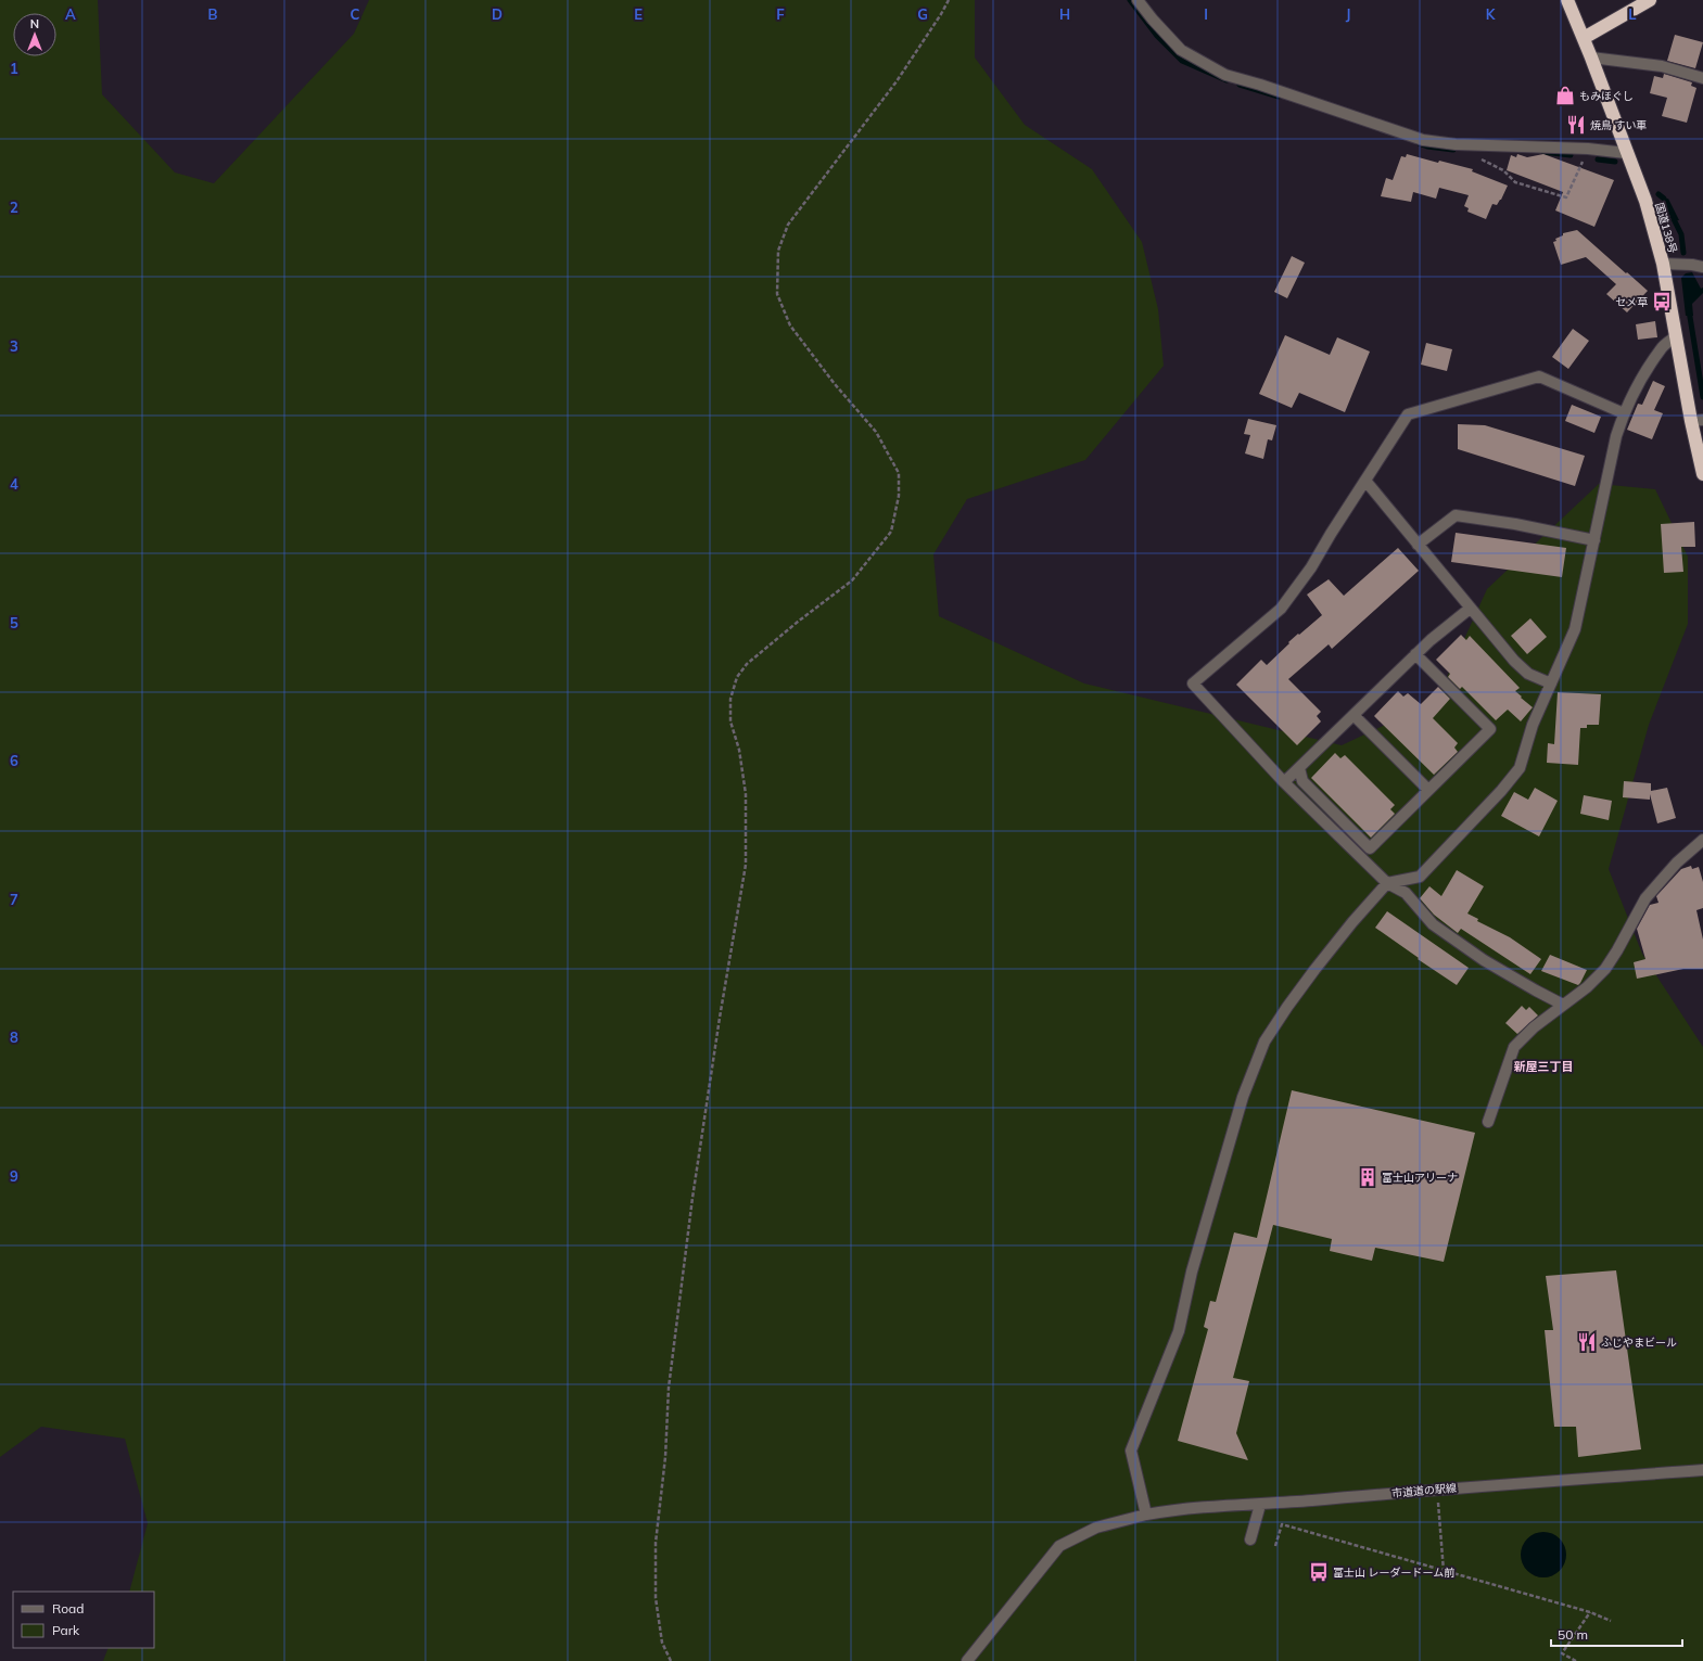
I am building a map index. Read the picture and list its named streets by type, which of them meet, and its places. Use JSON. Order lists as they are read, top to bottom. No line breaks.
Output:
{"streets":{"highway":["国道138号"],"street":["市道道の駅線"]},"districts":["新屋三丁目"],"places":{"shop":["もみほぐし"],"restaurant":["焼鳥 すい車","ふじやまビール"],"bus stop":["セメ草","富士山 レーダードーム前"],"building":["富士山アリーナ"]},"legend":["Road","Park"],"scale_bar":"50 m","north":"top","grid":{"columns":["A","B","C","D","E","F","G","H","I","J","K","L"],"rows":["1","2","3","4","5","6","7","8","9"]}}
